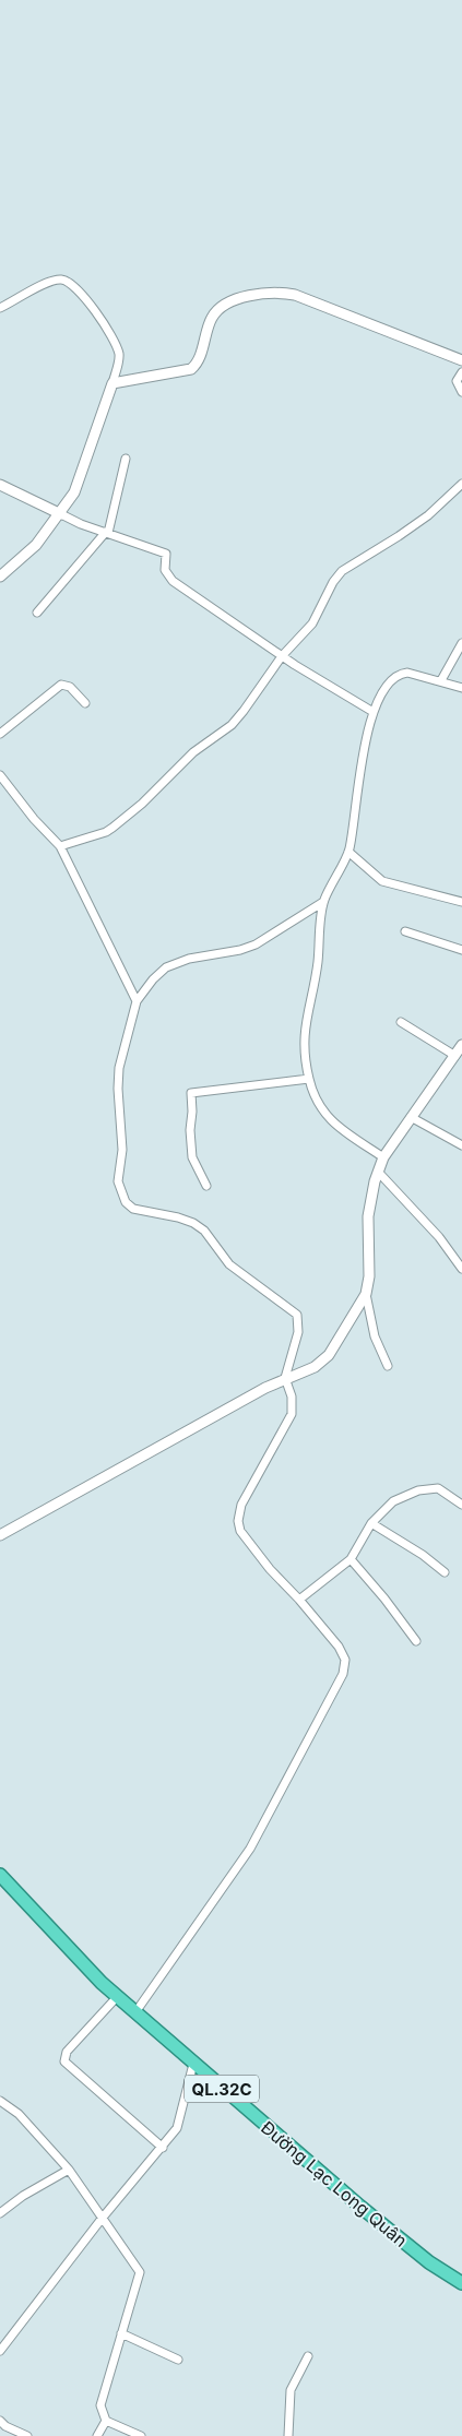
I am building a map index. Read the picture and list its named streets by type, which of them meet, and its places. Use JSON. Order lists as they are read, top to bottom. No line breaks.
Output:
{"streets":{"highway":["QL.32C","Đường Lạc Long Quân"]}}
